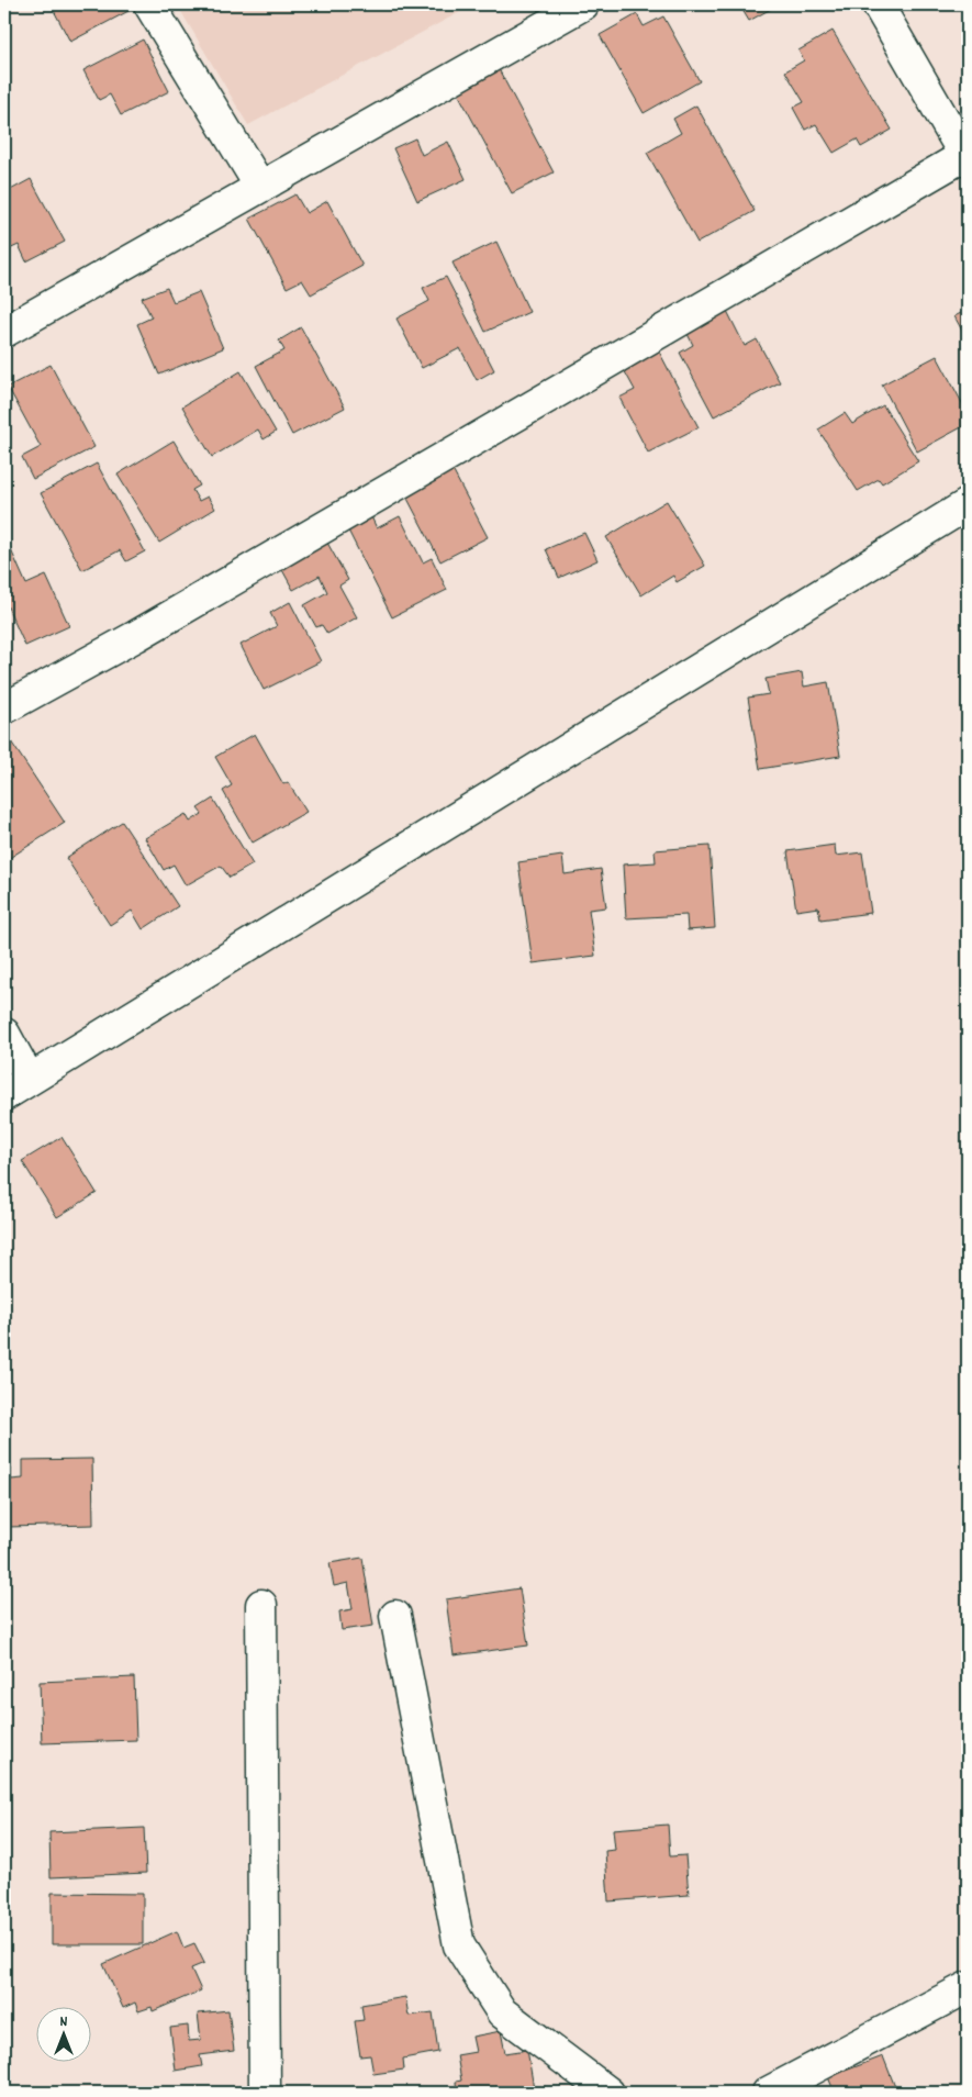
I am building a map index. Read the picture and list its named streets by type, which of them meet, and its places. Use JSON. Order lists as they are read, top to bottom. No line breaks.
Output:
{"north":"top"}
